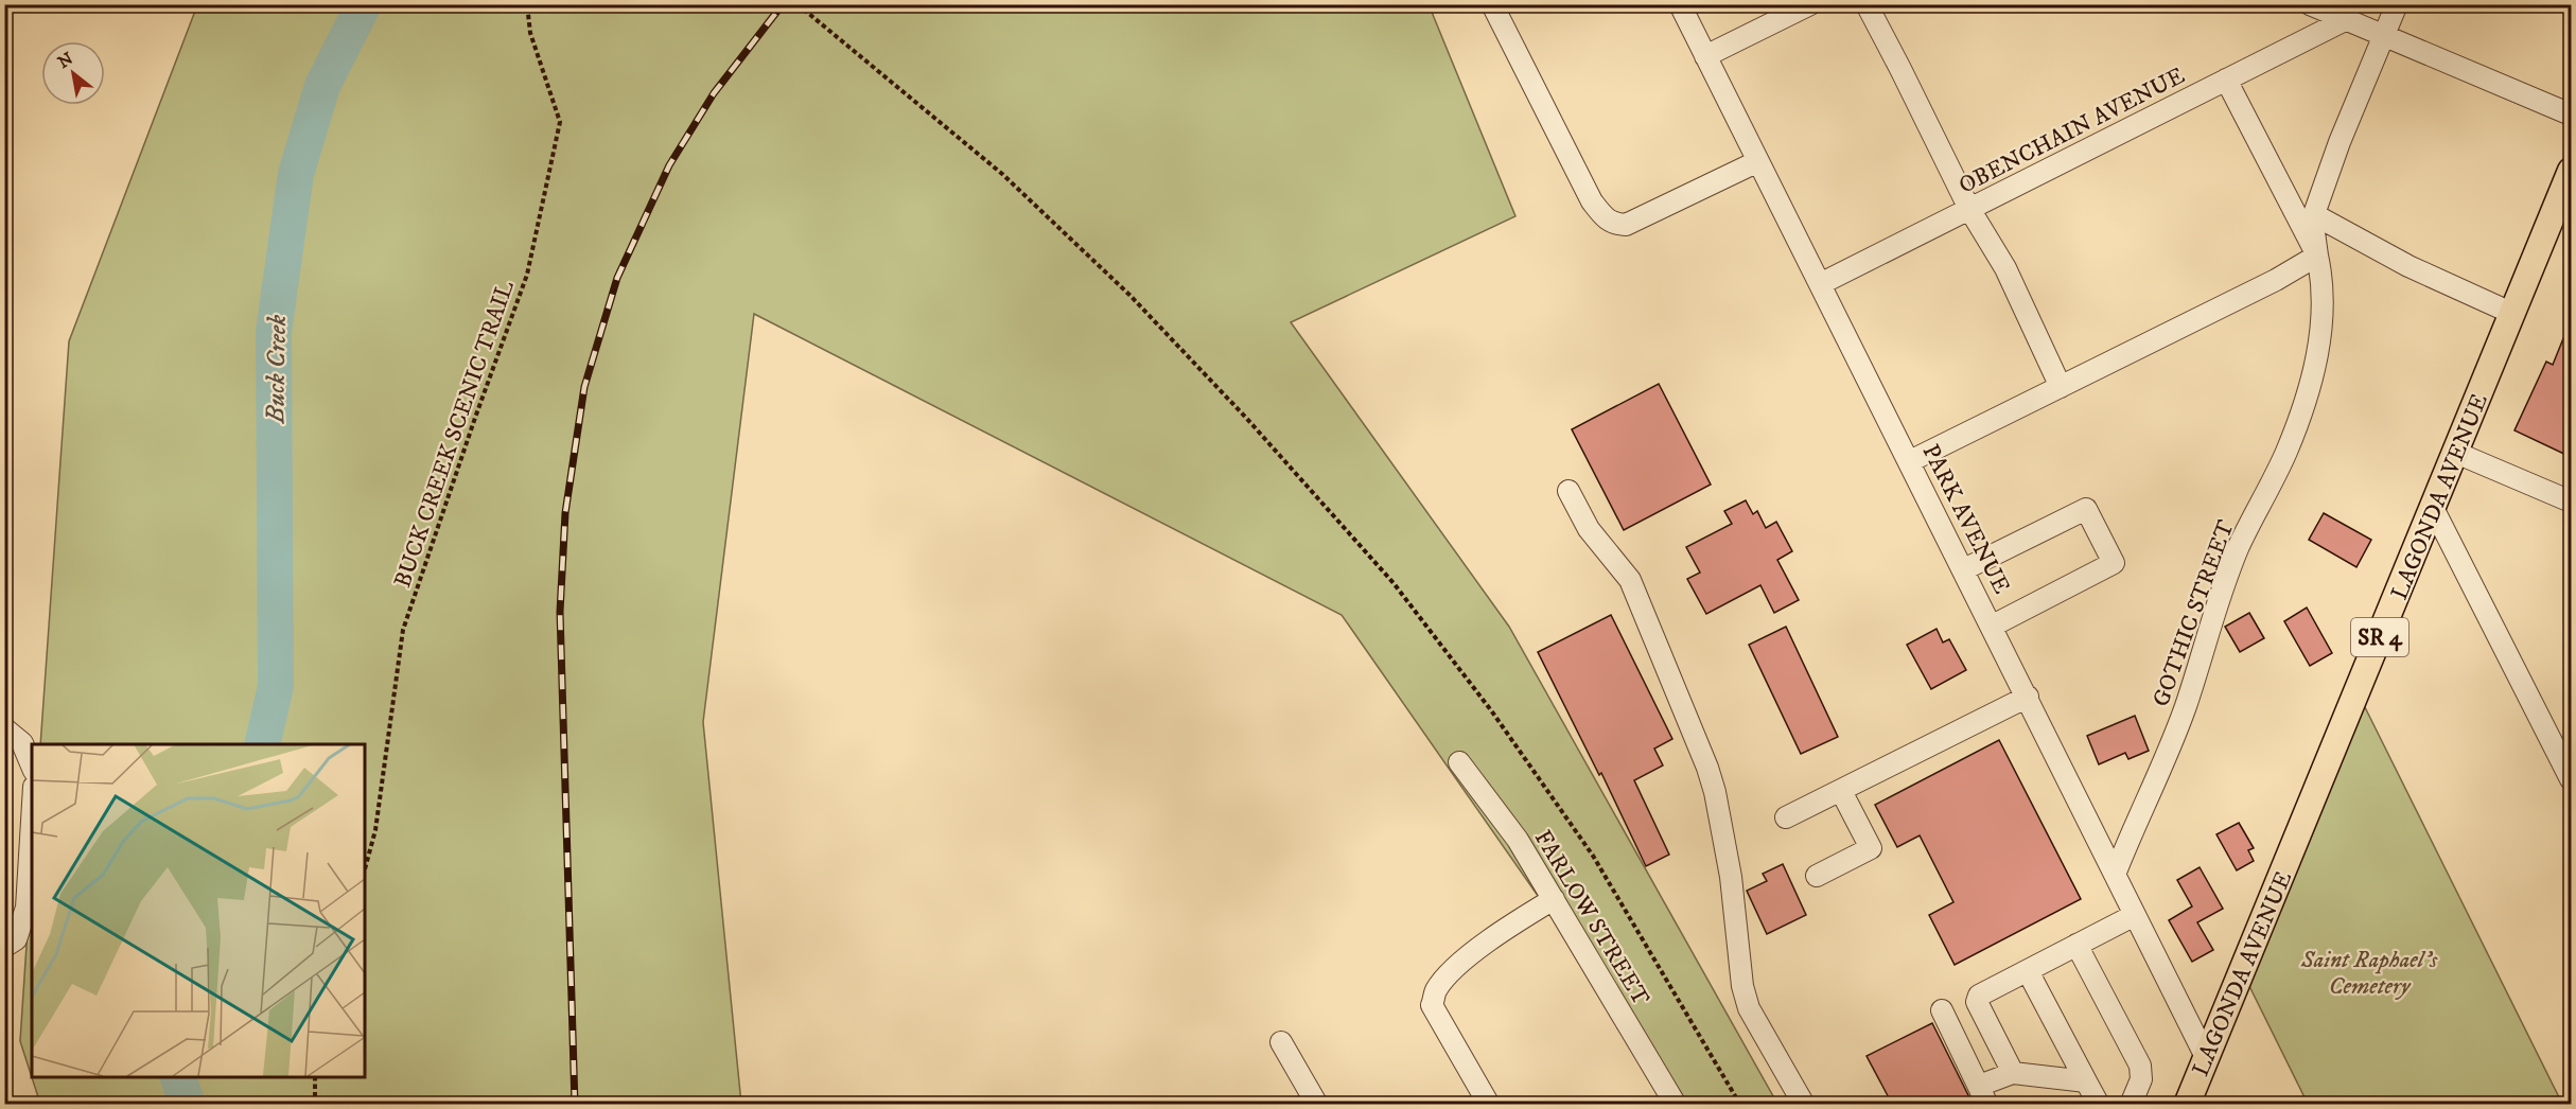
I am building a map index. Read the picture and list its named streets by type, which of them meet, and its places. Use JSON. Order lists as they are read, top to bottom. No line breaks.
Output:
{"streets":{"main road":["LAGONDA AVENUE","SR 4"],"street":["OBENCHAIN AVENUE","PARK AVENUE","GOTHIC STREET","FARLOW STREET"],"path":["BUCK CREEK SCENIC TRAIL"]},"crossings":[["OBENCHAIN AVENUE","PARK AVENUE"],["OBENCHAIN AVENUE","GOTHIC STREET"],["LAGONDA AVENUE","PARK AVENUE"],["PARK AVENUE","GOTHIC STREET"]],"water":["Buck Creek"],"parks":["Saint Raphael's Cemetery"],"north":"top left"}
